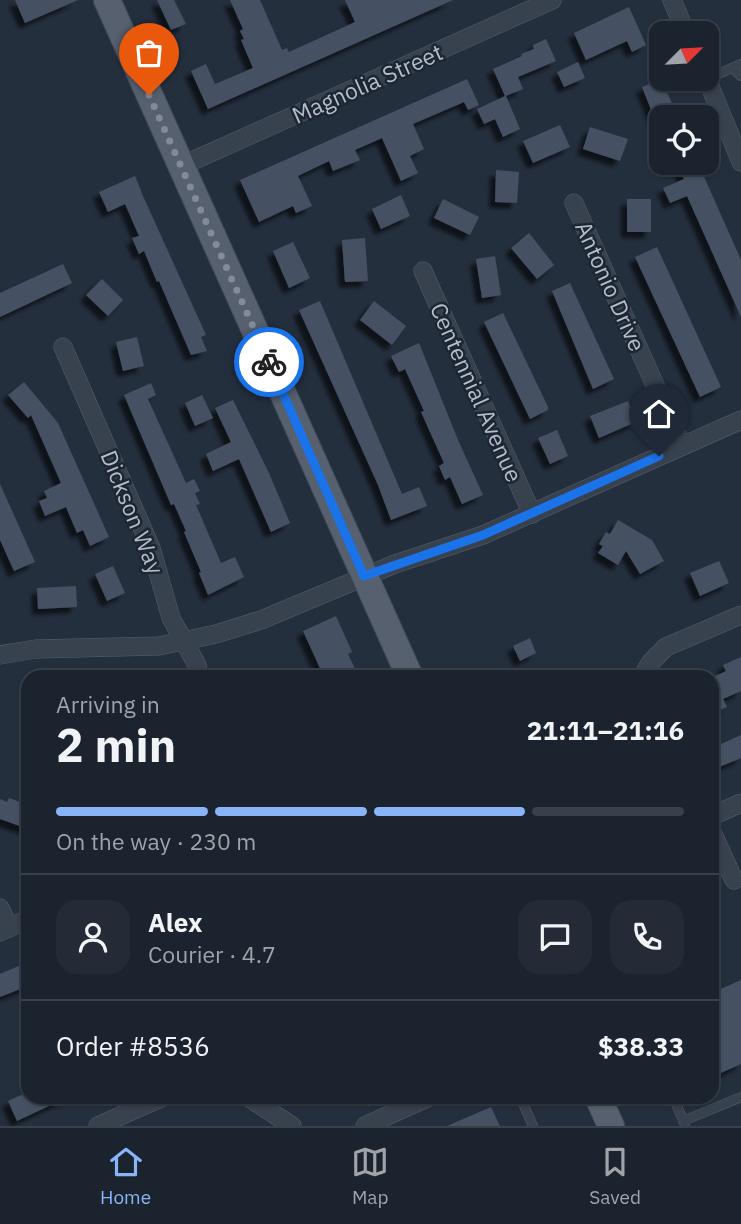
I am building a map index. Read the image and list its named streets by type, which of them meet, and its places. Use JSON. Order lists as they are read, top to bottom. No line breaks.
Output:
{"streets":{"street":["Magnolia Street","Antonio Drive","Centennial Avenue","Dickson Way"]},"north":"top right","page":{"heading":["2 min","Arriving in","21:11–21:16"],"panel":["Alex","Courier · 4.7","Order #8536","$38.33"],"bar":"On the way · 230 m","tabs":["Home","Map","Saved"]}}
